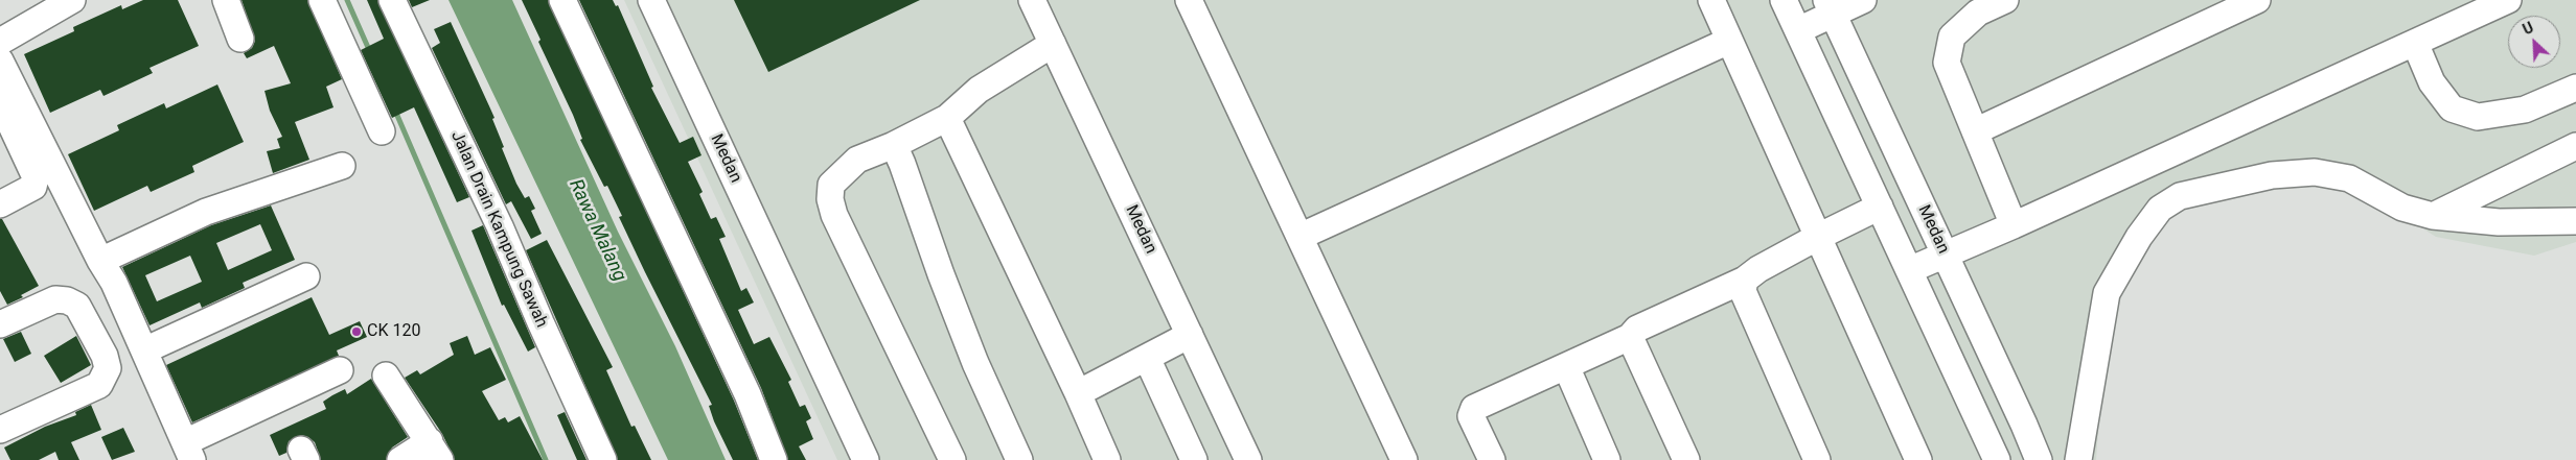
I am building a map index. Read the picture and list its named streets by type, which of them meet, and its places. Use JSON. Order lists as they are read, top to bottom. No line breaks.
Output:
{"streets":{"street":["Medan","Jalan Drain Kampung Sawah"]},"water":["Rawa Malang"],"places":["CK 120"],"north":"top left"}
